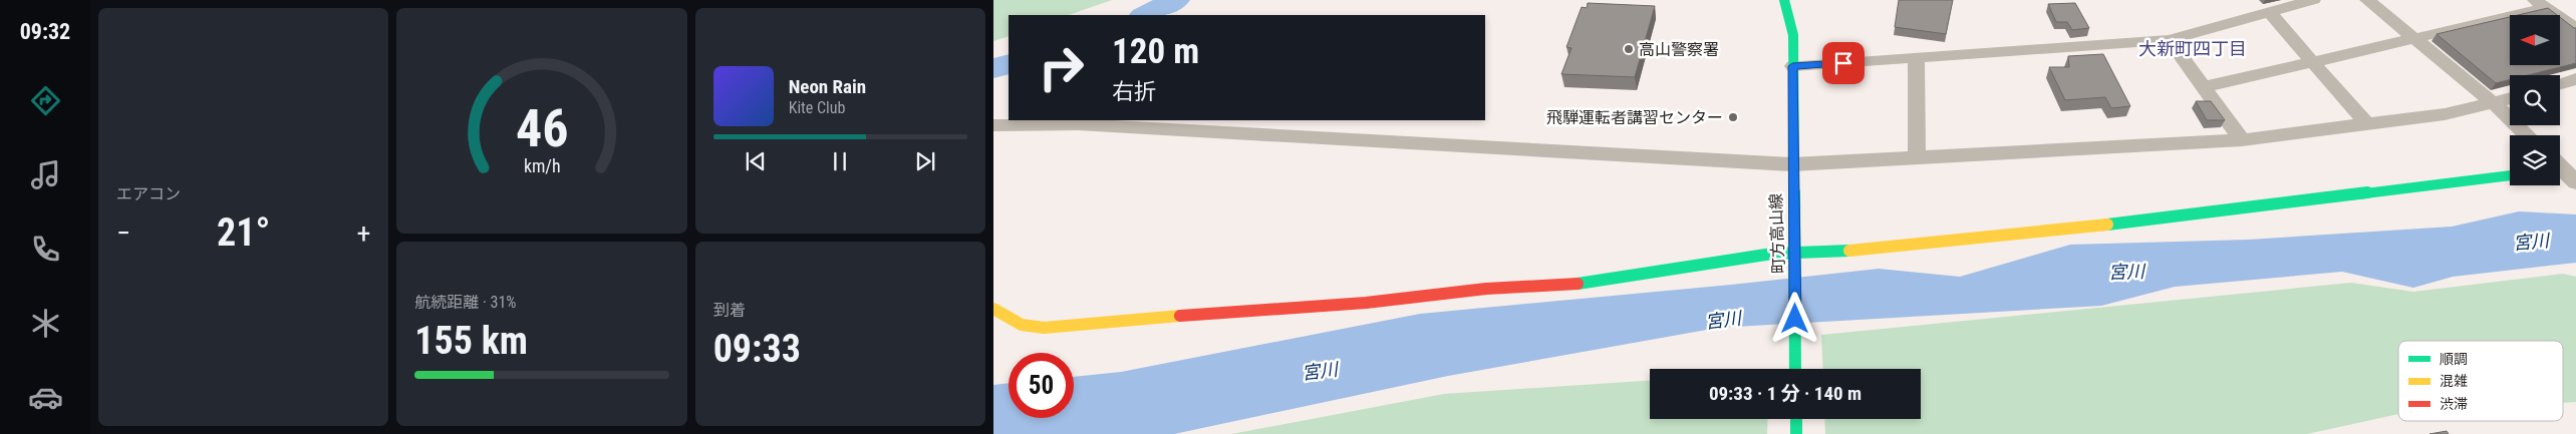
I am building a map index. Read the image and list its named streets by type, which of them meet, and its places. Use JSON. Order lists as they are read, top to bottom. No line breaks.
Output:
{"streets":{"street":["町方高山線"]},"districts":["大新町四丁目"],"water":["宮川"],"places":["高山警察署","飛騨運転者講習センター"],"legend":["順調","混雑","渋滞"],"north":"left","page":{"tabs":"09:32","tile":["エアコン",["航続距離 · 31%","155 km"],["到着","09:33"]],"turn":["120 m","右折"],"song":["Neon Rain","Kite Club"],"heat":["−","21°","+"],"limit":"50","trip":"09:33 · 1 分 · 140 m","gauge":["46","km/h"]}}
